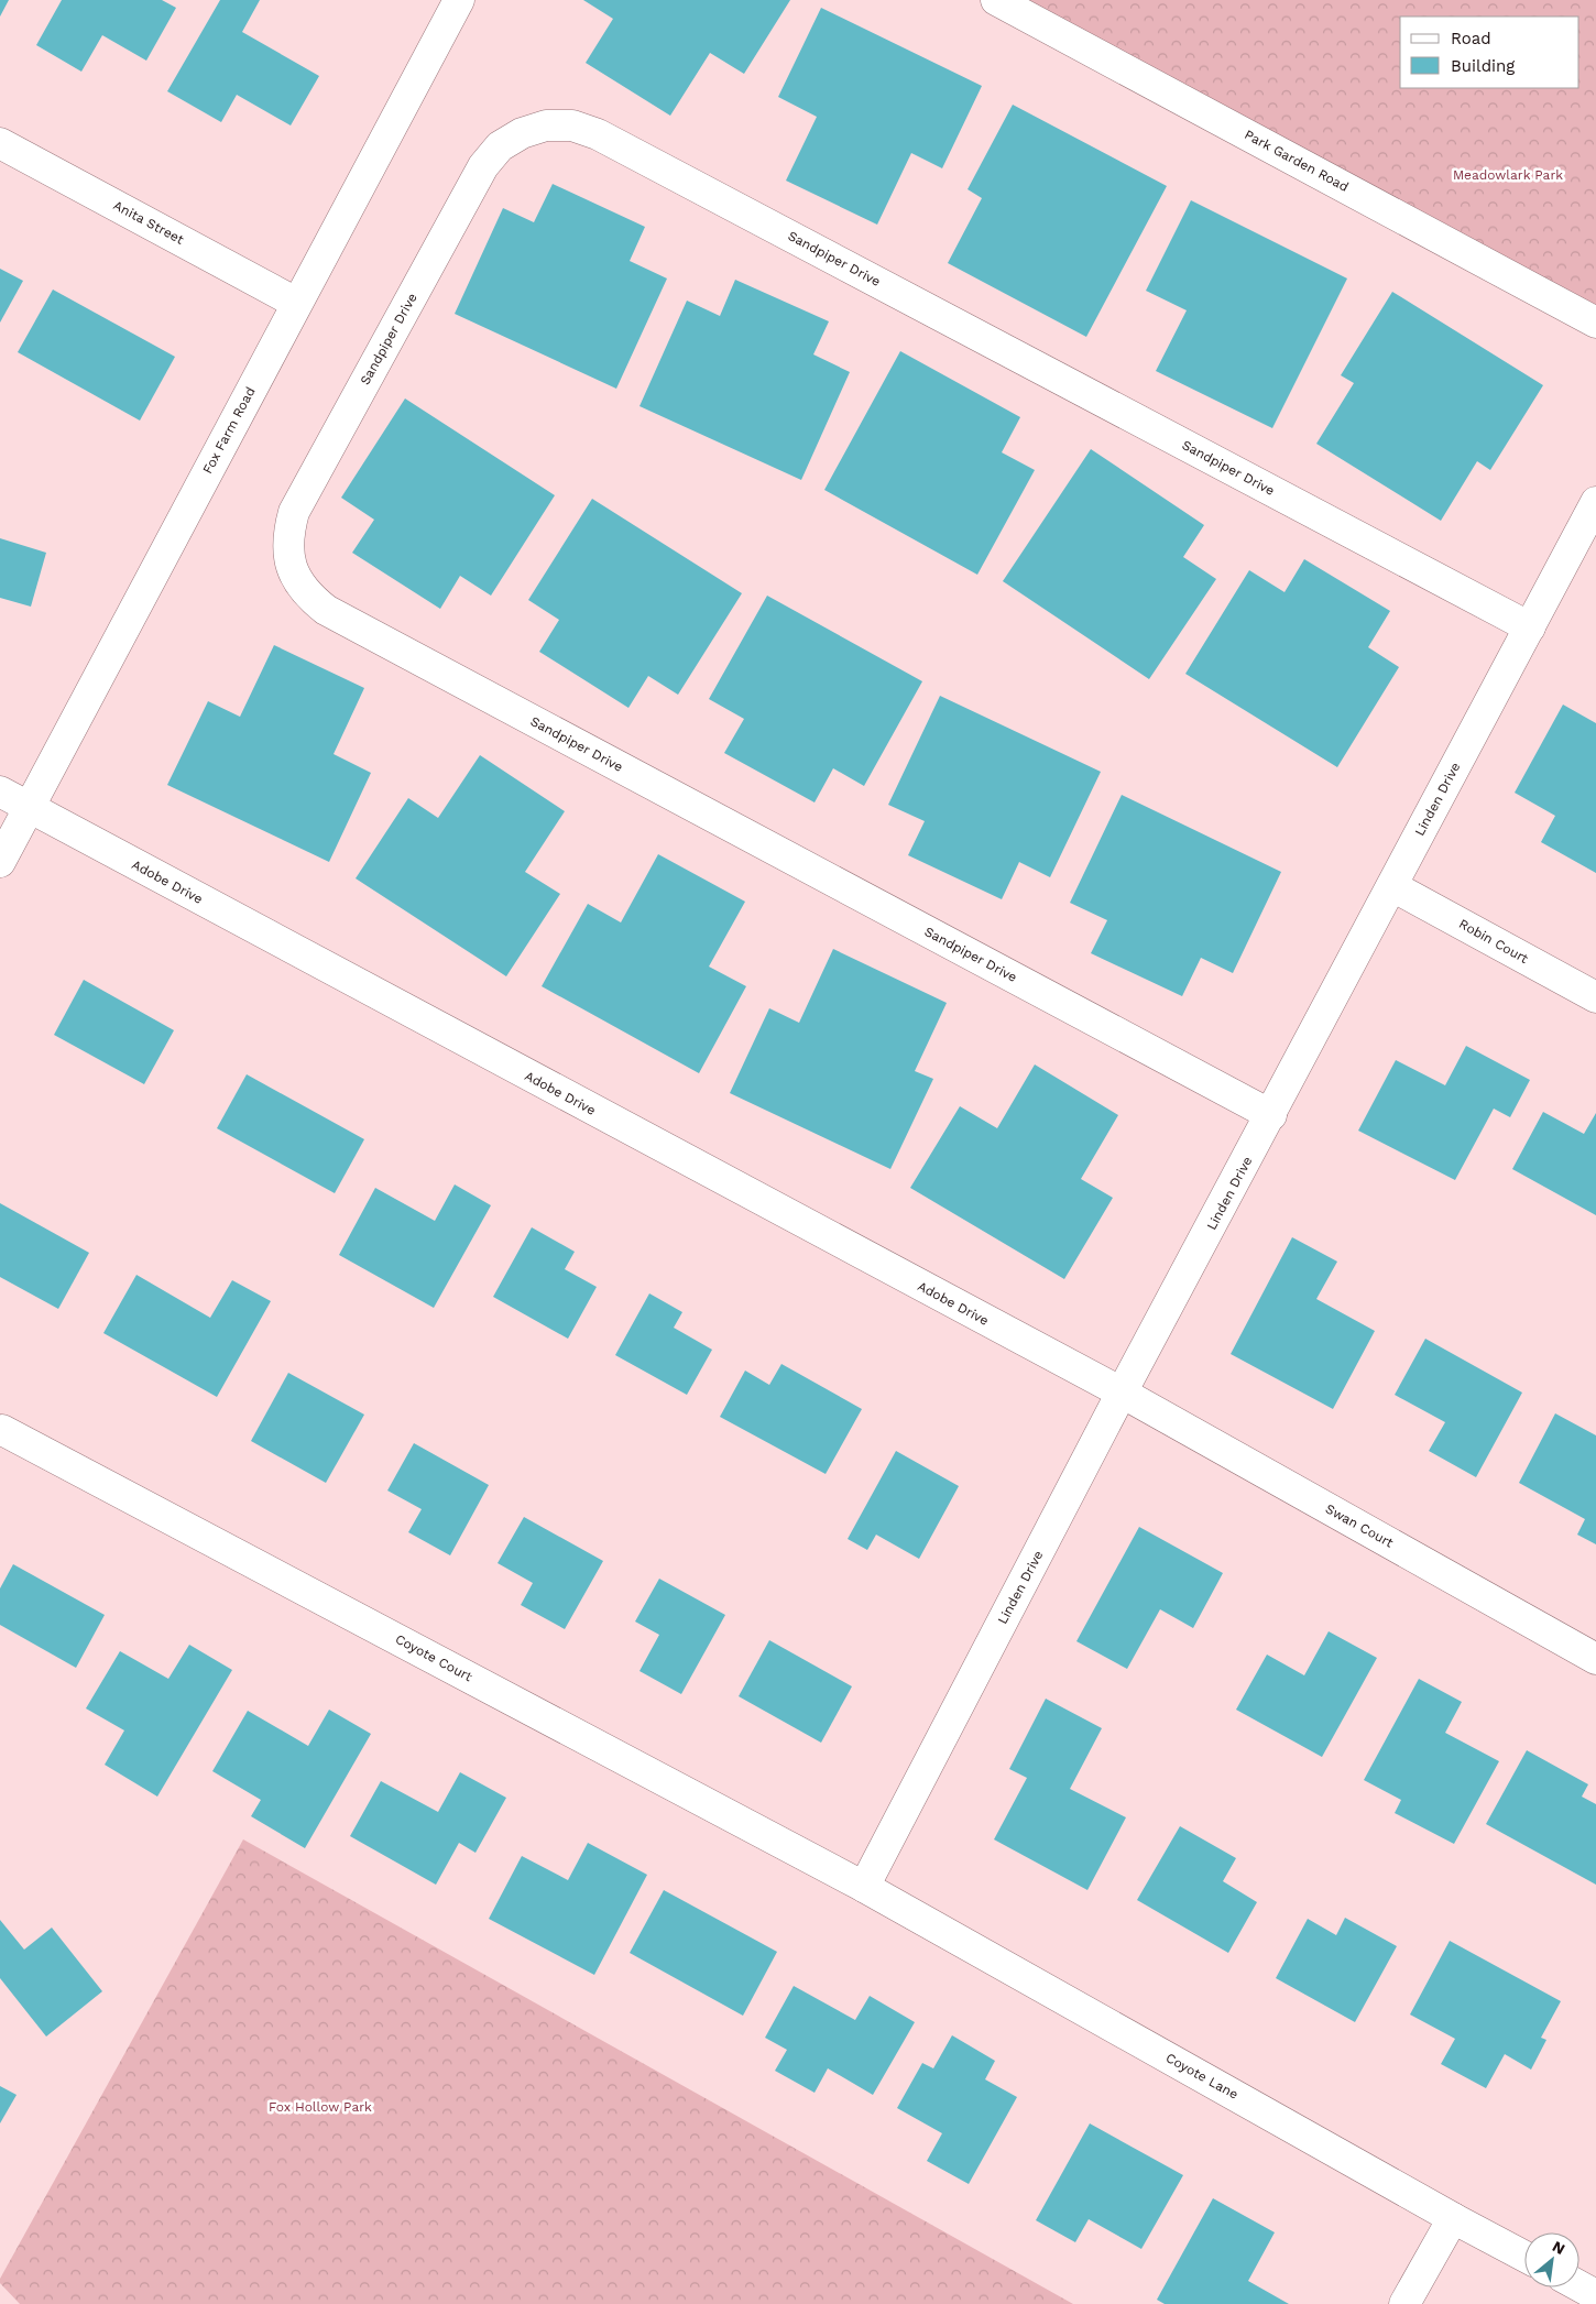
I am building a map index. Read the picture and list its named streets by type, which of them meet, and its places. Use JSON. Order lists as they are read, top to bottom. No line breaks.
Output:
{"streets":{"street":["Park Garden Road","Anita Street","Sandpiper Drive","Fox Farm Road","Linden Drive","Adobe Drive","Robin Court","Swan Court","Coyote Court","Coyote Lane"]},"crossings":[["Anita Street","Fox Farm Road"],["Sandpiper Drive","Linden Drive"],["Fox Farm Road","Adobe Drive"],["Linden Drive","Adobe Drive"],["Linden Drive","Robin Court"],["Linden Drive","Swan Court"],["Linden Drive","Coyote Court"],["Linden Drive","Coyote Lane"],["Adobe Drive","Swan Court"],["Coyote Court","Coyote Lane"]],"parks":["Meadowlark Park","Fox Hollow Park"],"legend":["Road","Building"],"north":"top right"}
